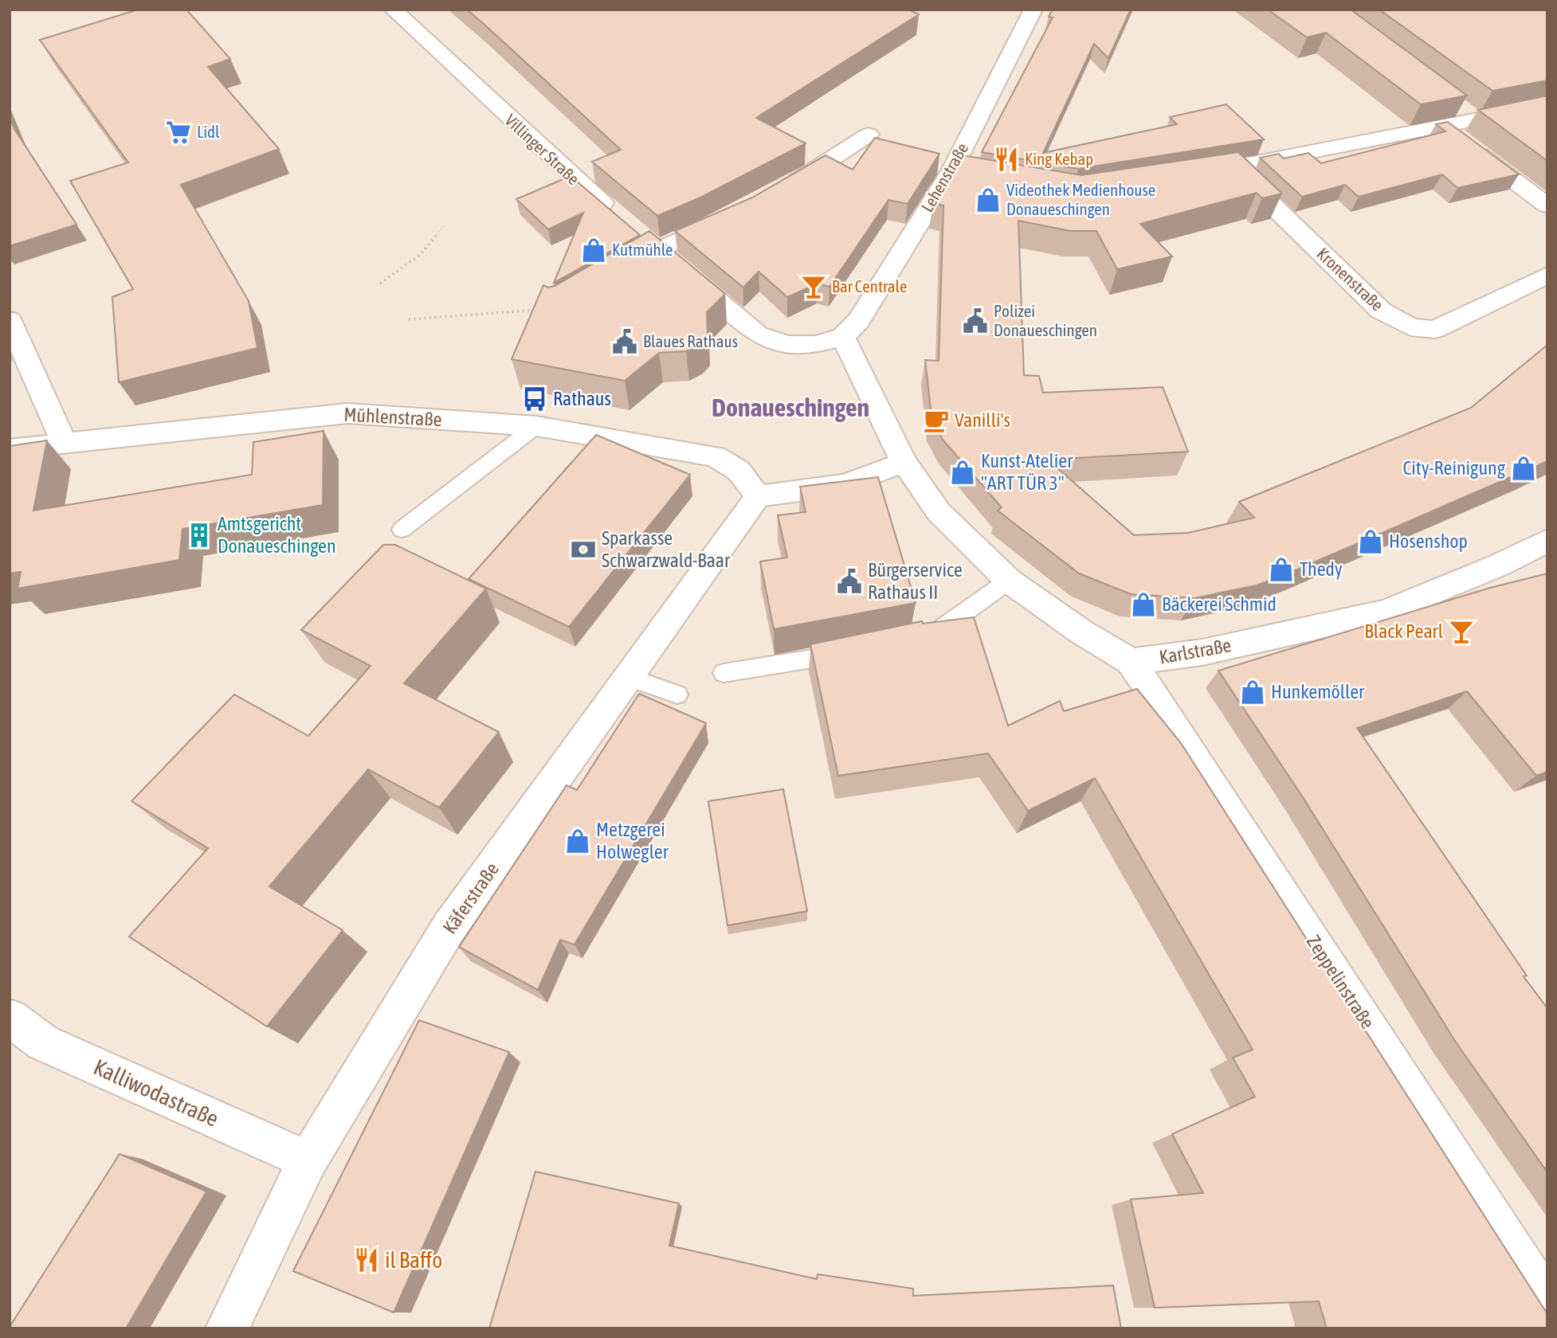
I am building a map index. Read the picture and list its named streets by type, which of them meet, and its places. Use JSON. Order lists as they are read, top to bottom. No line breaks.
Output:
{"streets":{"street":["Villinger Straße","Lehenstraße","Kronenstraße","Mühlenstraße","Karlstraße","Käferstraße","Zeppelinstraße","Kalliwodastraße"]},"crossings":[["Lehenstraße","Karlstraße"],["Mühlenstraße","Käferstraße"],["Karlstraße","Zeppelinstraße"],["Käferstraße","Kalliwodastraße"]],"districts":["Donaueschingen"],"places":{"supermarket":["Lidl"],"restaurant":["King Kebap","il Baffo"],"shop":["Videothek Medienhouse Donaueschingen","Kutmühle","City-Reinigung","Kunst-Atelier \"ART TÜR 3\"","Hosenshop","Thedy","Bäckerei Schmid","Hunkemöller","Metzgerei Holwegler"],"bar":["Bar Centrale","Black Pearl"],"public building":["Polizei Donaueschingen","Blaues Rathaus","Bürgerservice Rathaus II"],"bus stop":["Rathaus"],"cafe":["Vanilli's"],"building":["Amtsgericht Donaueschingen"],"bank":["Sparkasse Schwarzwald-Baar"]}}
